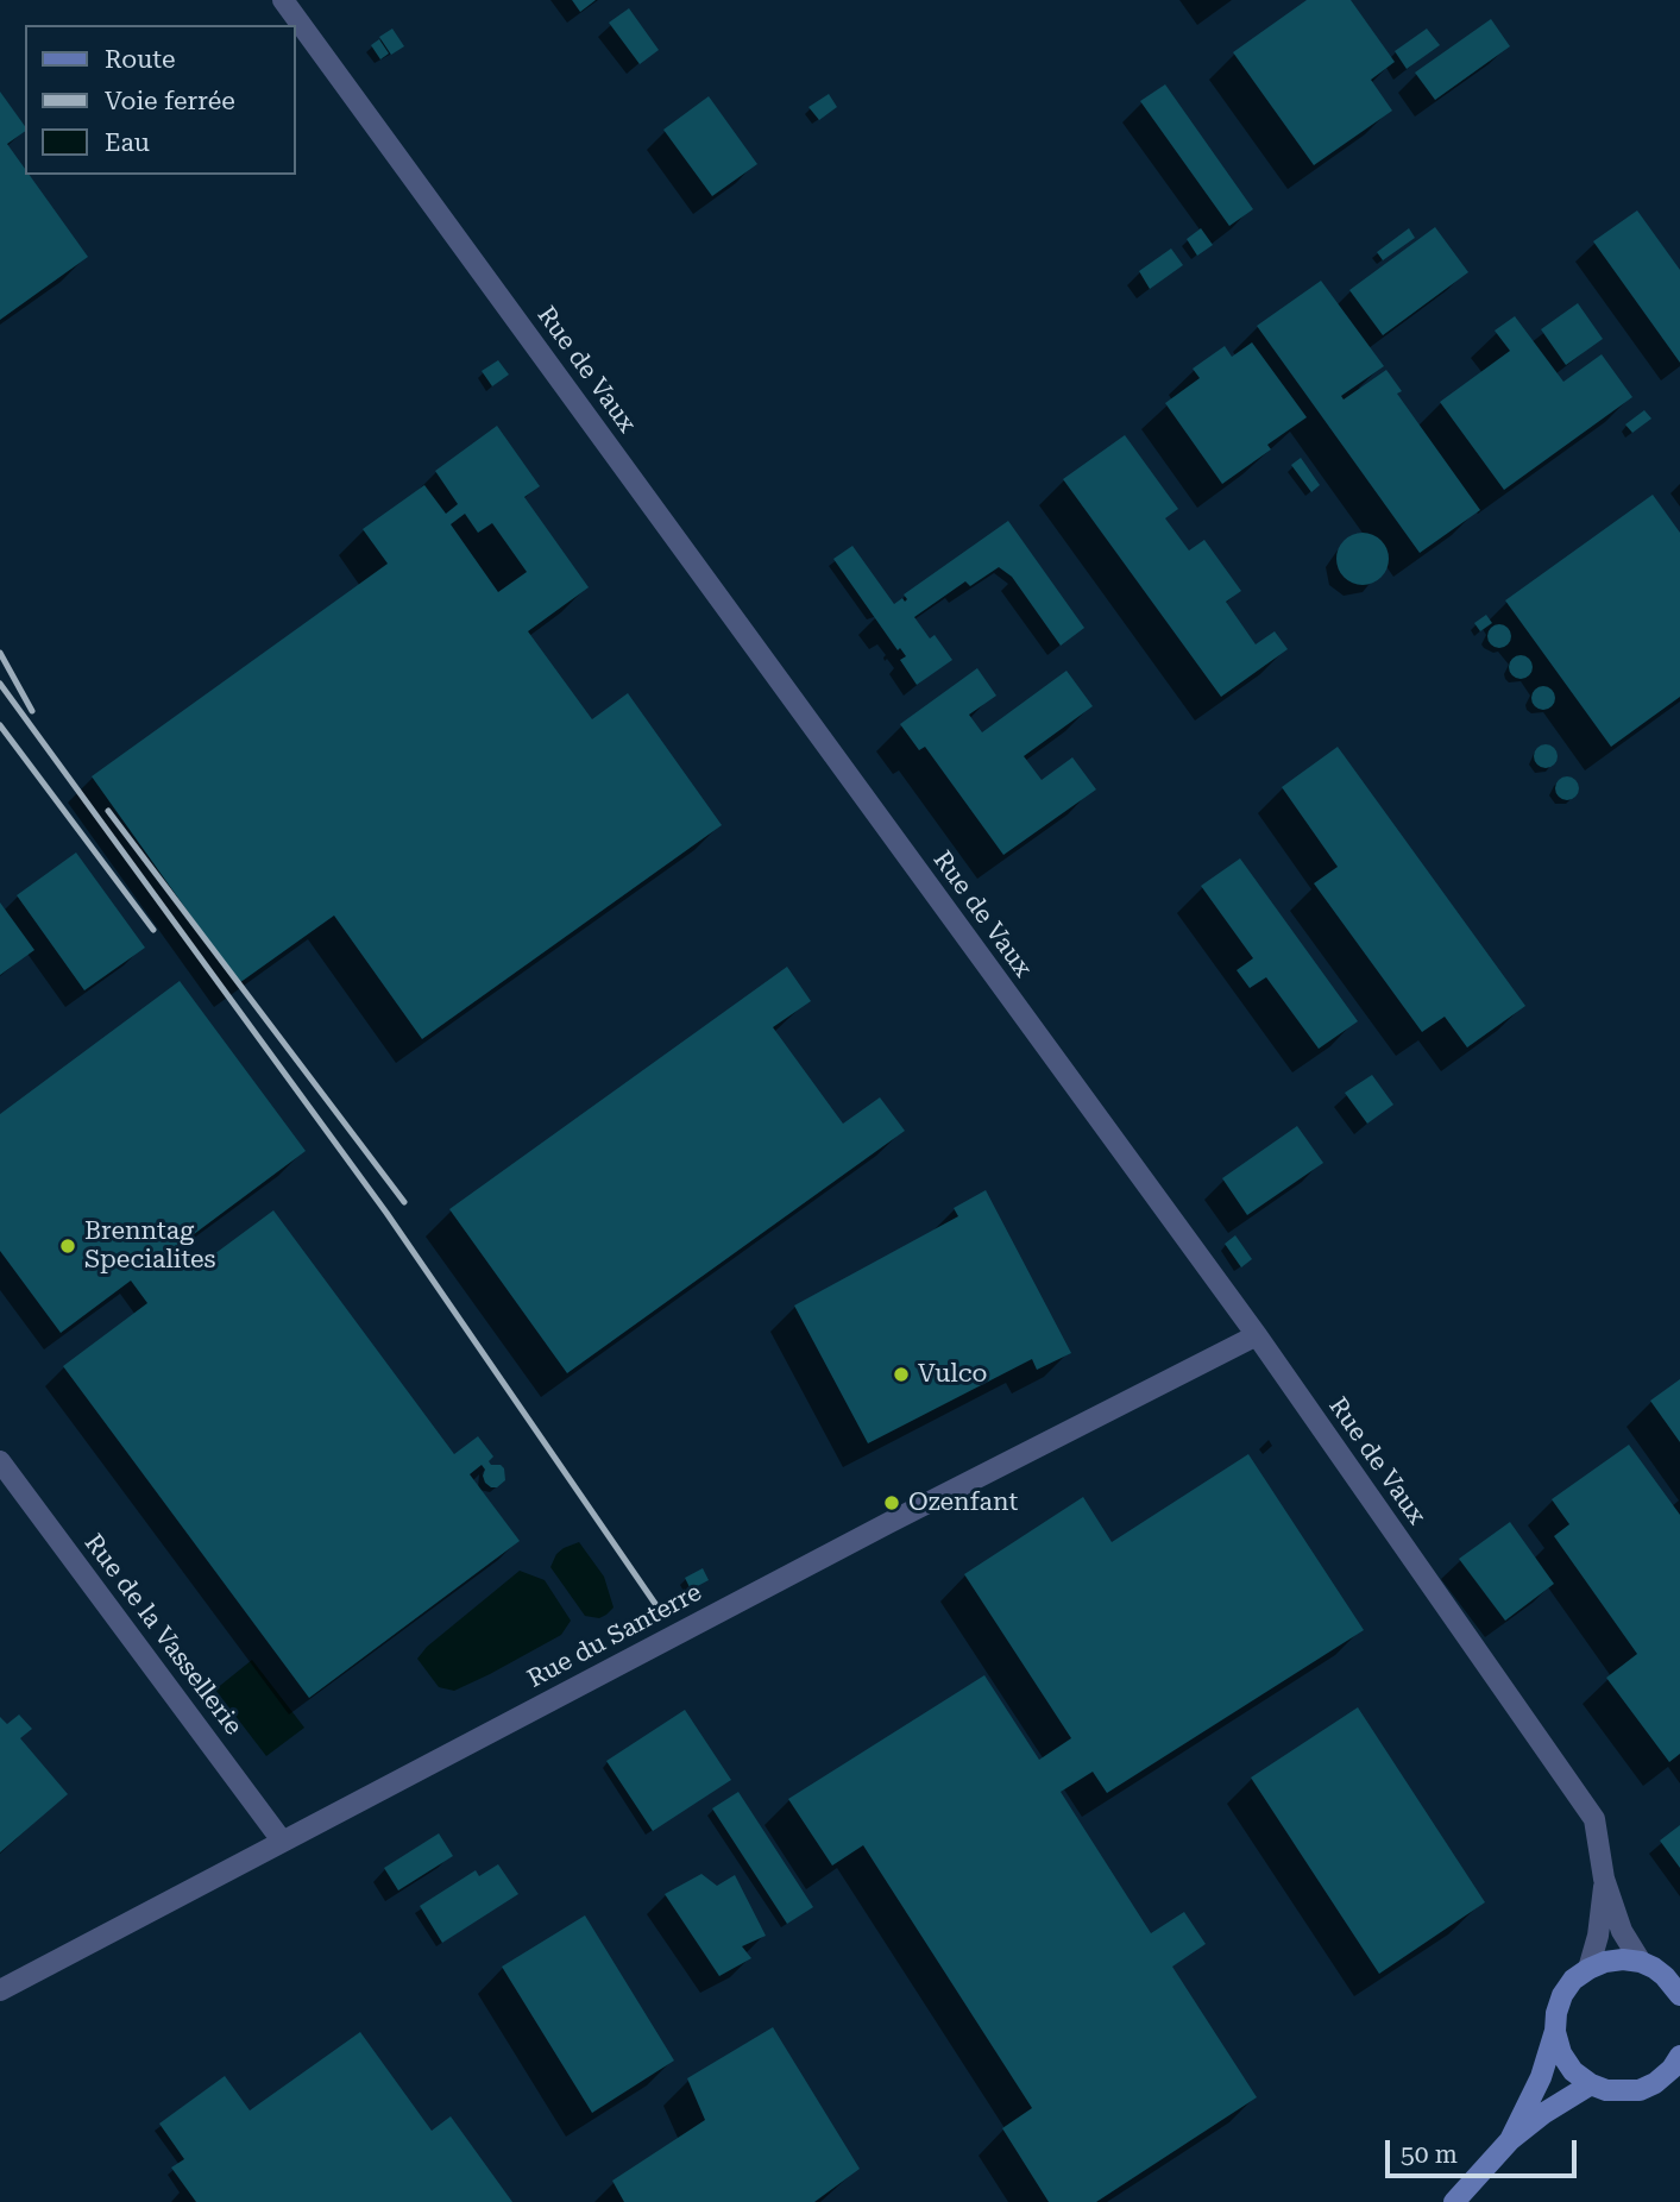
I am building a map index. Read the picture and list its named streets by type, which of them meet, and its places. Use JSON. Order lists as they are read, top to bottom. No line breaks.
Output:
{"streets":{"street":["Rue de Vaux","Rue de la Vassellerie","Rue du Santerre"]},"crossings":[["Rue de Vaux","Rue du Santerre"],["Rue de la Vassellerie","Rue du Santerre"]],"places":["Brenntag Specialites","Vulco","Ozenfant"],"legend":["Route","Voie ferrée","Eau"],"scale_bar":"50 m"}
